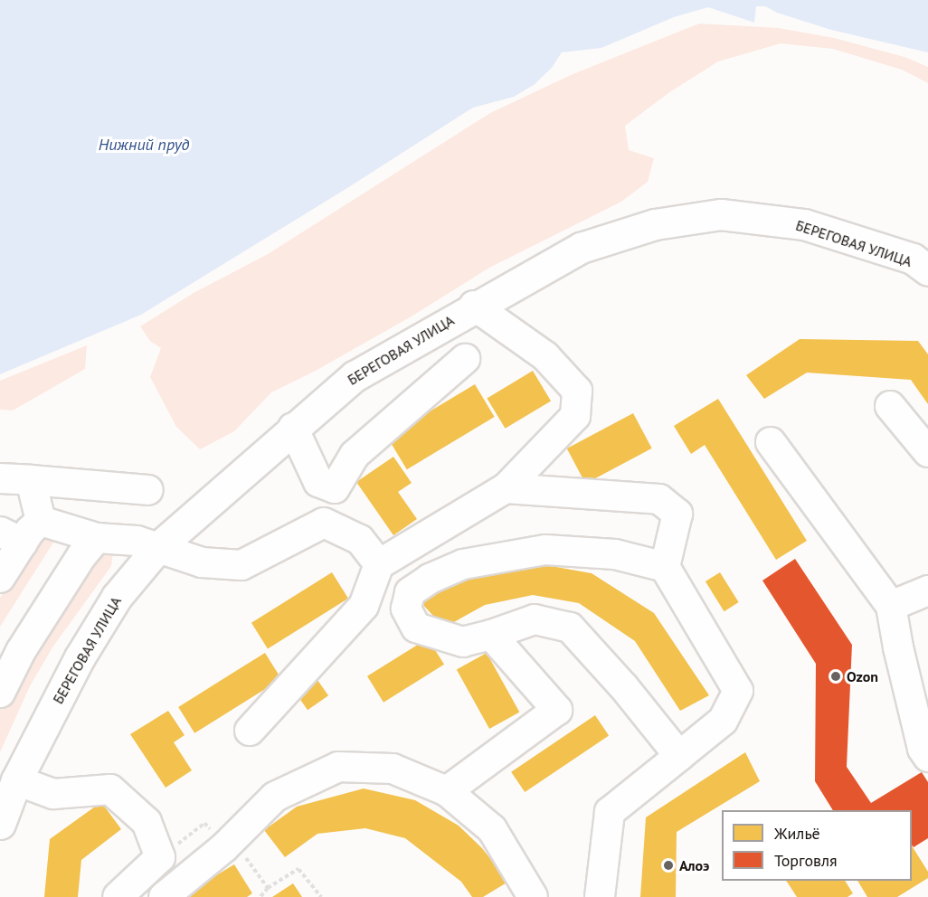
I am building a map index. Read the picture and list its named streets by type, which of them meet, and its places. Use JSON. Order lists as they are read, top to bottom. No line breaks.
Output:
{"streets":{"main road":["БЕРЕГОВАЯ УЛИЦА"]},"water":["Нижний пруд"],"places":["Ozon","Алоэ"],"legend":["Жильё","Торговля"]}
